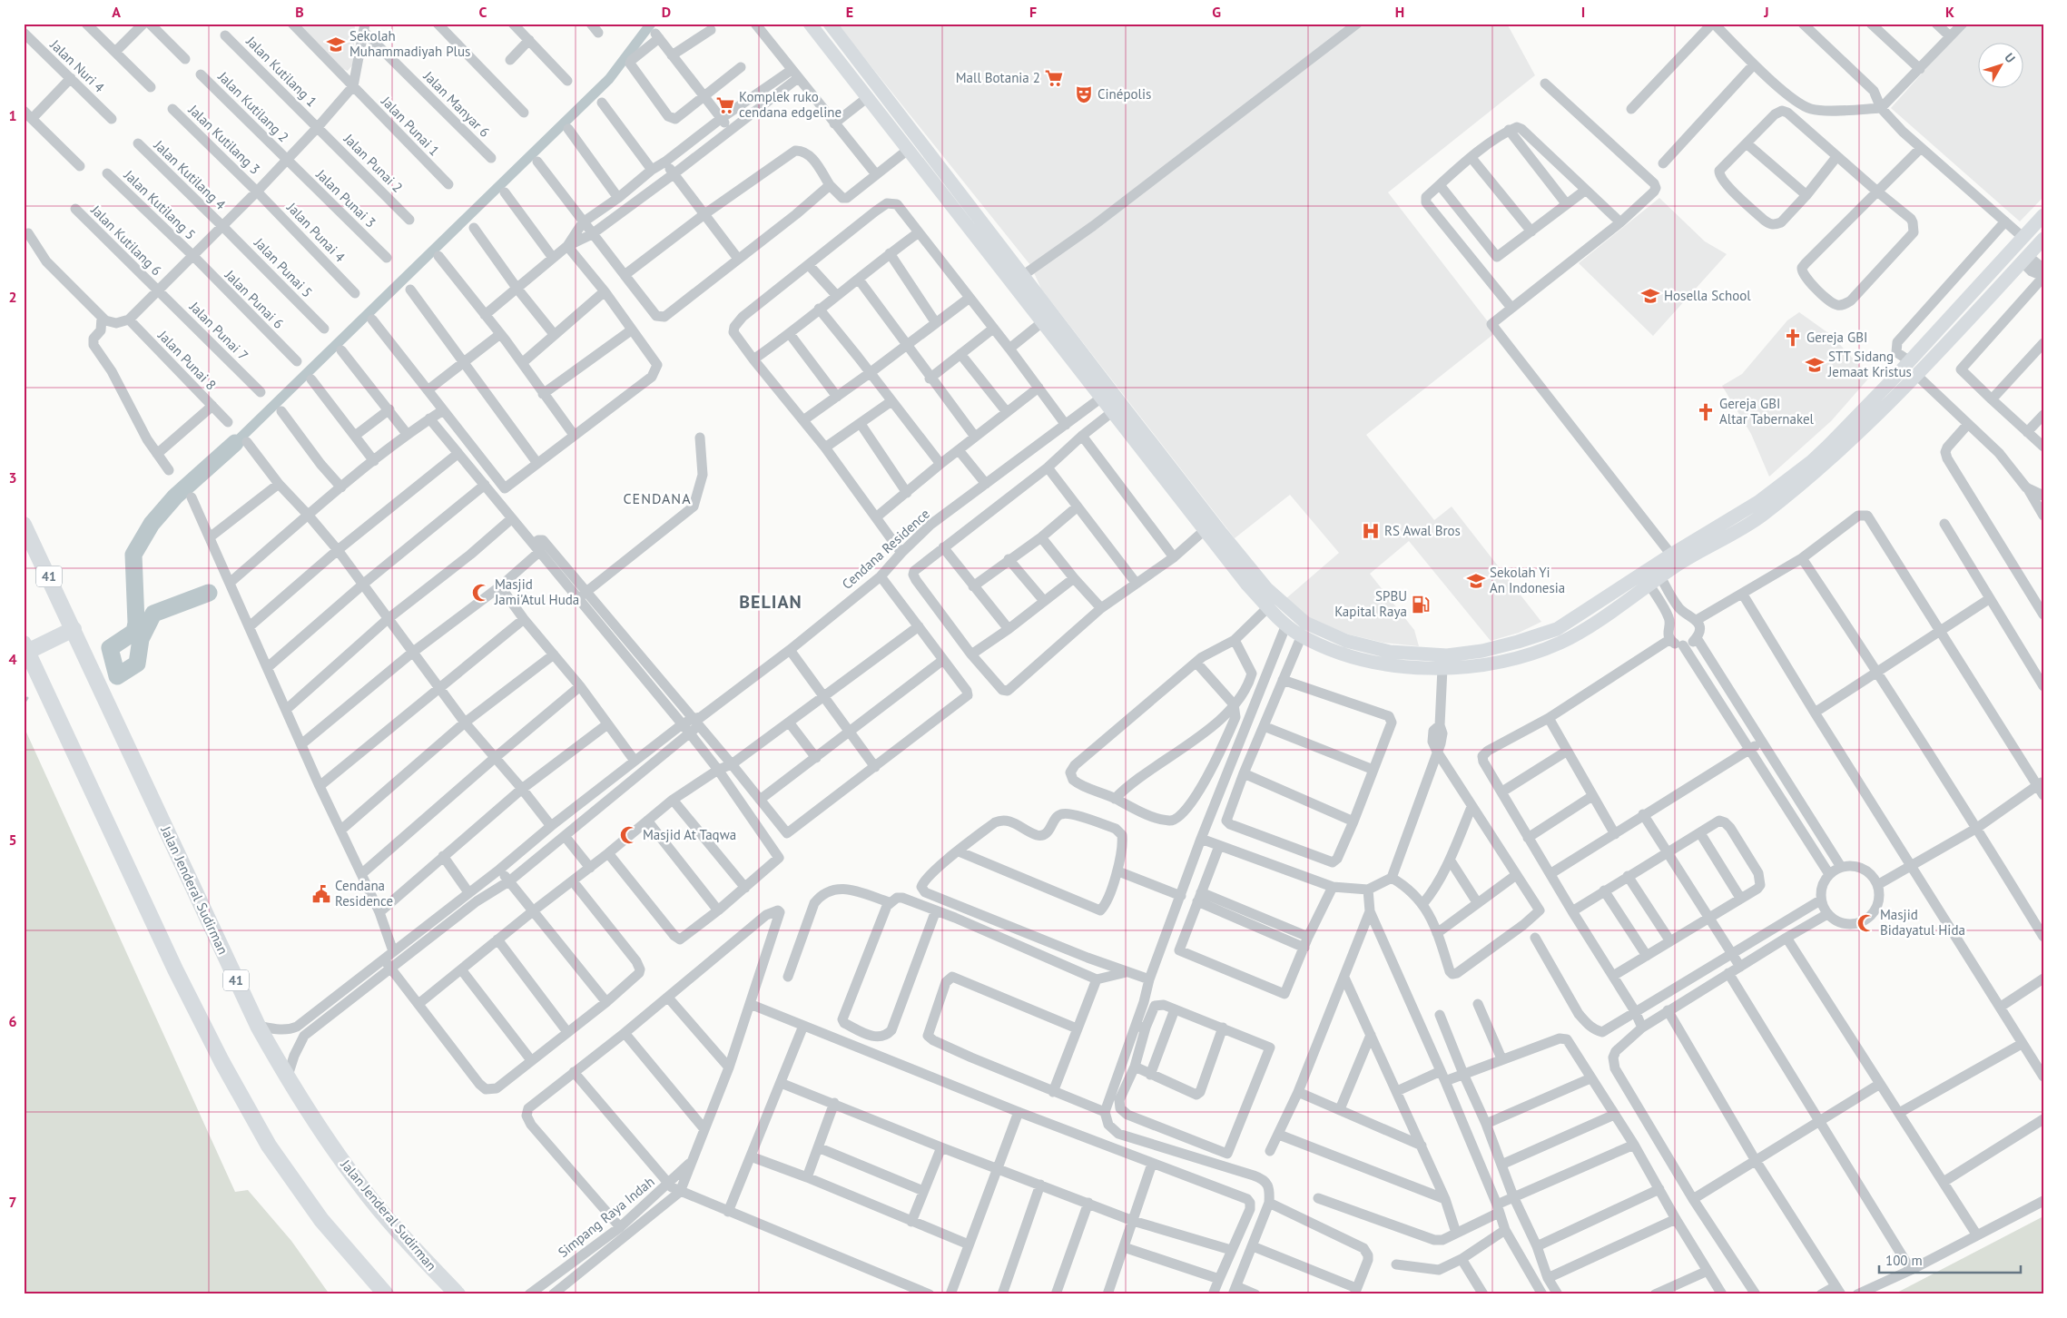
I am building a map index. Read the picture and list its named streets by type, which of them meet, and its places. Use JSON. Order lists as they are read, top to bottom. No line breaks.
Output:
{"streets":{"highway":["41","Jalan Jenderal Sudirman"],"street":["Jalan Nuri 4","Jalan Kutilang 1","Jalan Manyar 6","Jalan Kutilang 2","Jalan Punai 1","Jalan Kutilang 3","Jalan Punai 2","Jalan Kutilang 4","Jalan Punai 3","Jalan Kutilang 5","Jalan Punai 4","Jalan Kutilang 6","Jalan Punai 5","Jalan Punai 6","Jalan Punai 7","Jalan Punai 8","Cendana Residence","Simpang Raya Indah"]},"crossings":[["Jalan Kutilang 1","Jalan Punai 2"],["Jalan Kutilang 2","Jalan Punai 3"],["Jalan Kutilang 3","Jalan Punai 4"],["Jalan Kutilang 4","Jalan Punai 5"],["Jalan Kutilang 5","Jalan Punai 6"],["Jalan Kutilang 6","Jalan Punai 7"]],"districts":["CENDANA","BELIAN"],"places":{"school or university":["Sekolah Muhammadiyah Plus","Hosella School","STT Sidang Jemaat Kristus","Sekolah Yi An Indonesia"],"supermarket":["Mall Botania 2","Komplek ruko cendana edgeline"],"theatre":["Cinépolis"],"church":["Gereja GBI","Gereja GBI Altar Tabernakel"],"hospital":["RS Awal Bros"],"mosque":["Masjid Jami'Atul Huda","Masjid At Taqwa","Masjid Bidayatul Hida"],"fuel station":["SPBU Kapital Raya"],"public building":["Cendana Residence"]},"scale_bar":"100 m","north":"top right","grid":{"columns":["A","B","C","D","E","F","G","H","I","J","K"],"rows":["1","2","3","4","5","6","7"]}}
